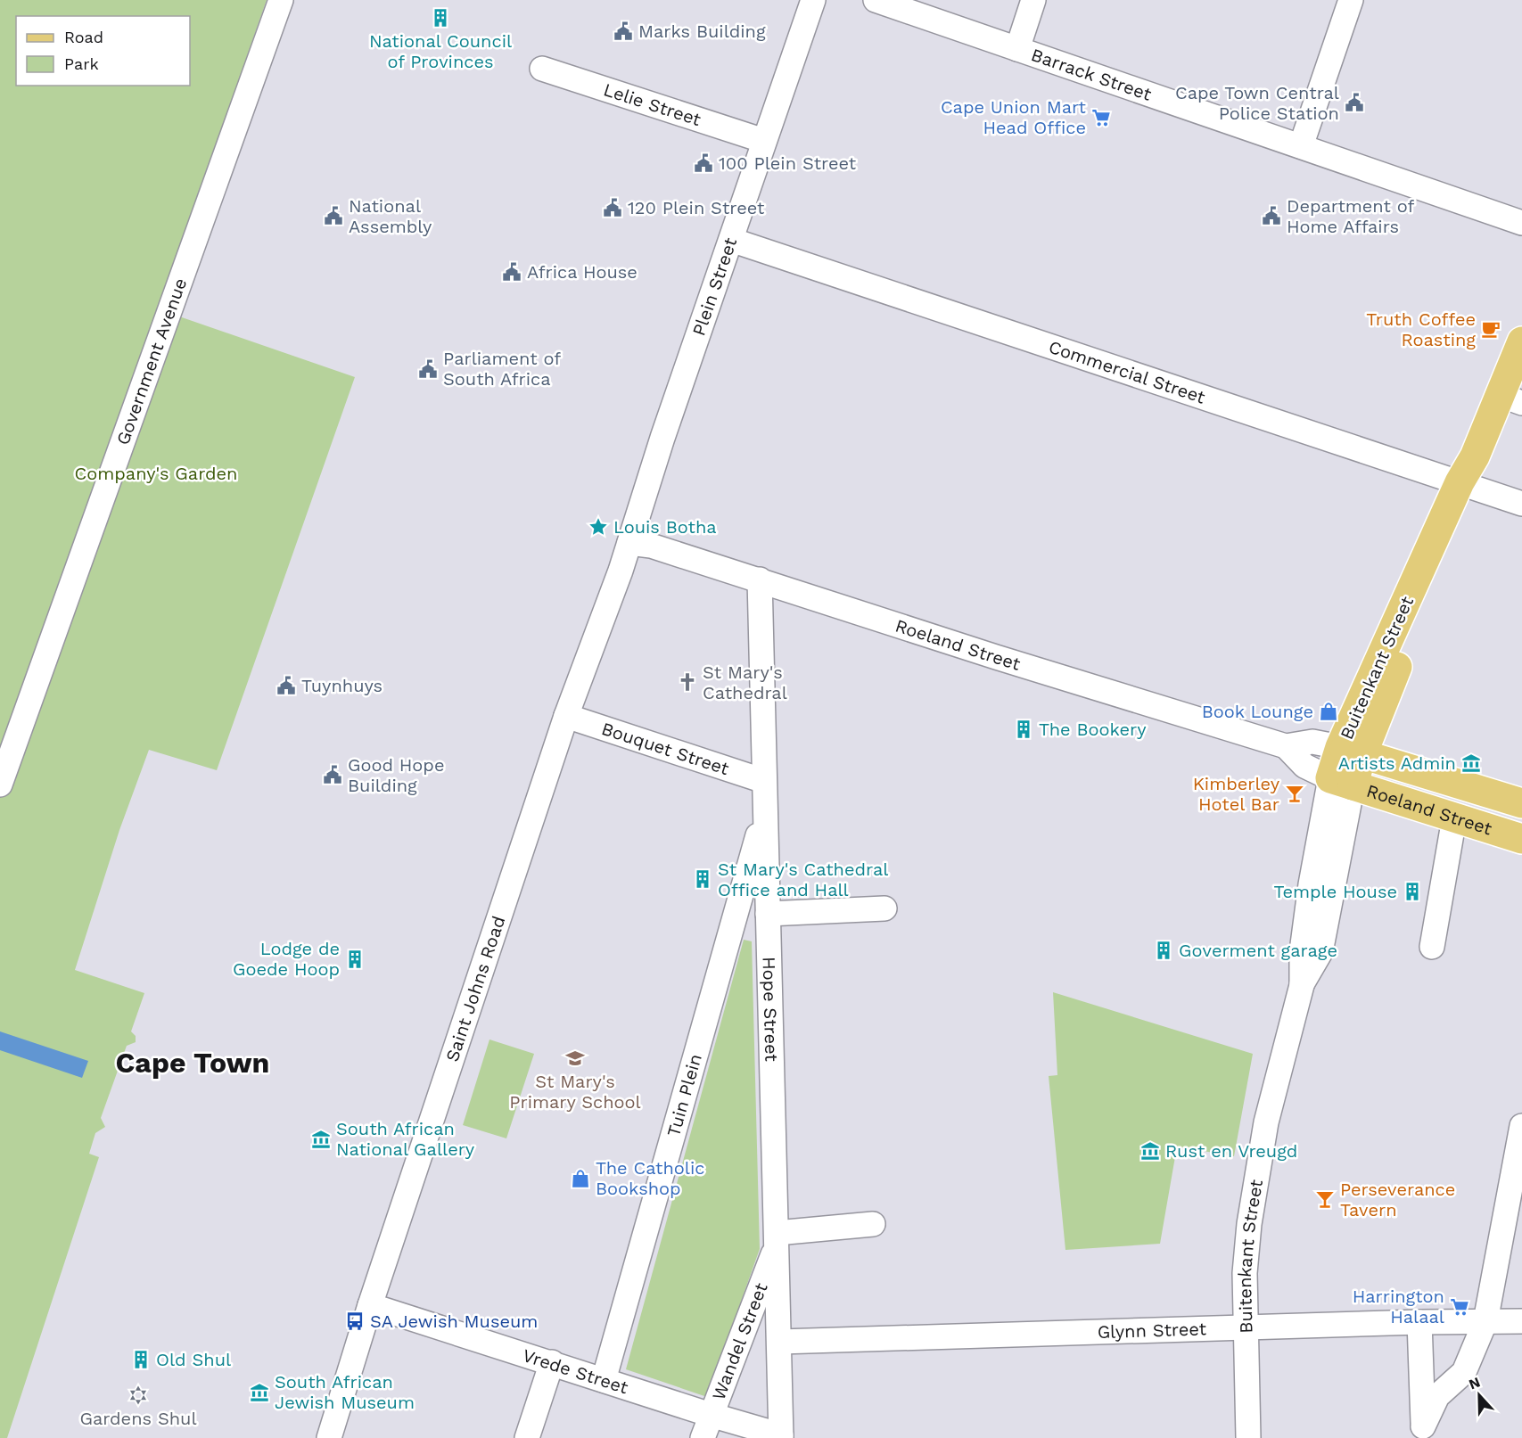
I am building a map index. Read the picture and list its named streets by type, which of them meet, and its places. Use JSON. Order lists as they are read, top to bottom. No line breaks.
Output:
{"streets":{"main road":["Roeland Street","Buitenkant Street"],"street":["Barrack Street","Lelie Street","Plein Street","Government Avenue","Commercial Street","Bouquet Street","Saint Johns Road","Hope Street","Tuin Plein","Glynn Street","Wandel Street","Vrede Street"]},"crossings":[["Lelie Street","Plein Street"],["Plein Street","Commercial Street"],["Plein Street","Roeland Street"],["Plein Street","Saint Johns Road"],["Commercial Street","Buitenkant Street"],["Roeland Street","Buitenkant Street"],["Roeland Street","Saint Johns Road"],["Roeland Street","Hope Street"],["Buitenkant Street","Glynn Street"],["Bouquet Street","Saint Johns Road"],["Bouquet Street","Hope Street"],["Saint Johns Road","Vrede Street"],["Hope Street","Tuin Plein"],["Hope Street","Glynn Street"],["Hope Street","Wandel Street"],["Hope Street","Vrede Street"],["Tuin Plein","Vrede Street"],["Wandel Street","Vrede Street"]],"districts":["Cape Town"],"parks":["Company's Garden"],"places":{"building":["National Council of Provinces","The Bookery","St Mary's Cathedral Office and Hall","Temple House","Goverment garage","Lodge de Goede Hoop","Old Shul"],"public building":["Marks Building","Cape Town Central Police Station","100 Plein Street","120 Plein Street","National Assembly","Department of Home Affairs","Africa House","Parliament of South Africa","Tuynhuys","Good Hope Building"],"supermarket":["Cape Union Mart Head Office","Harrington Halaal"],"cafe":["Truth Coffee Roasting"],"place":["Louis Botha"],"church":["St Mary's Cathedral"],"shop":["Book Lounge","The Catholic Bookshop"],"museum":["Artists Admin","South African National Gallery","Rust en Vreugd","South African Jewish Museum"],"bar":["Kimberley Hotel Bar","Perseverance Tavern"],"school or university":["St Mary's Primary School"],"bus stop":["SA Jewish Museum"],"synagogue":["Gardens Shul"]},"legend":["Road","Park"],"north":"top"}
